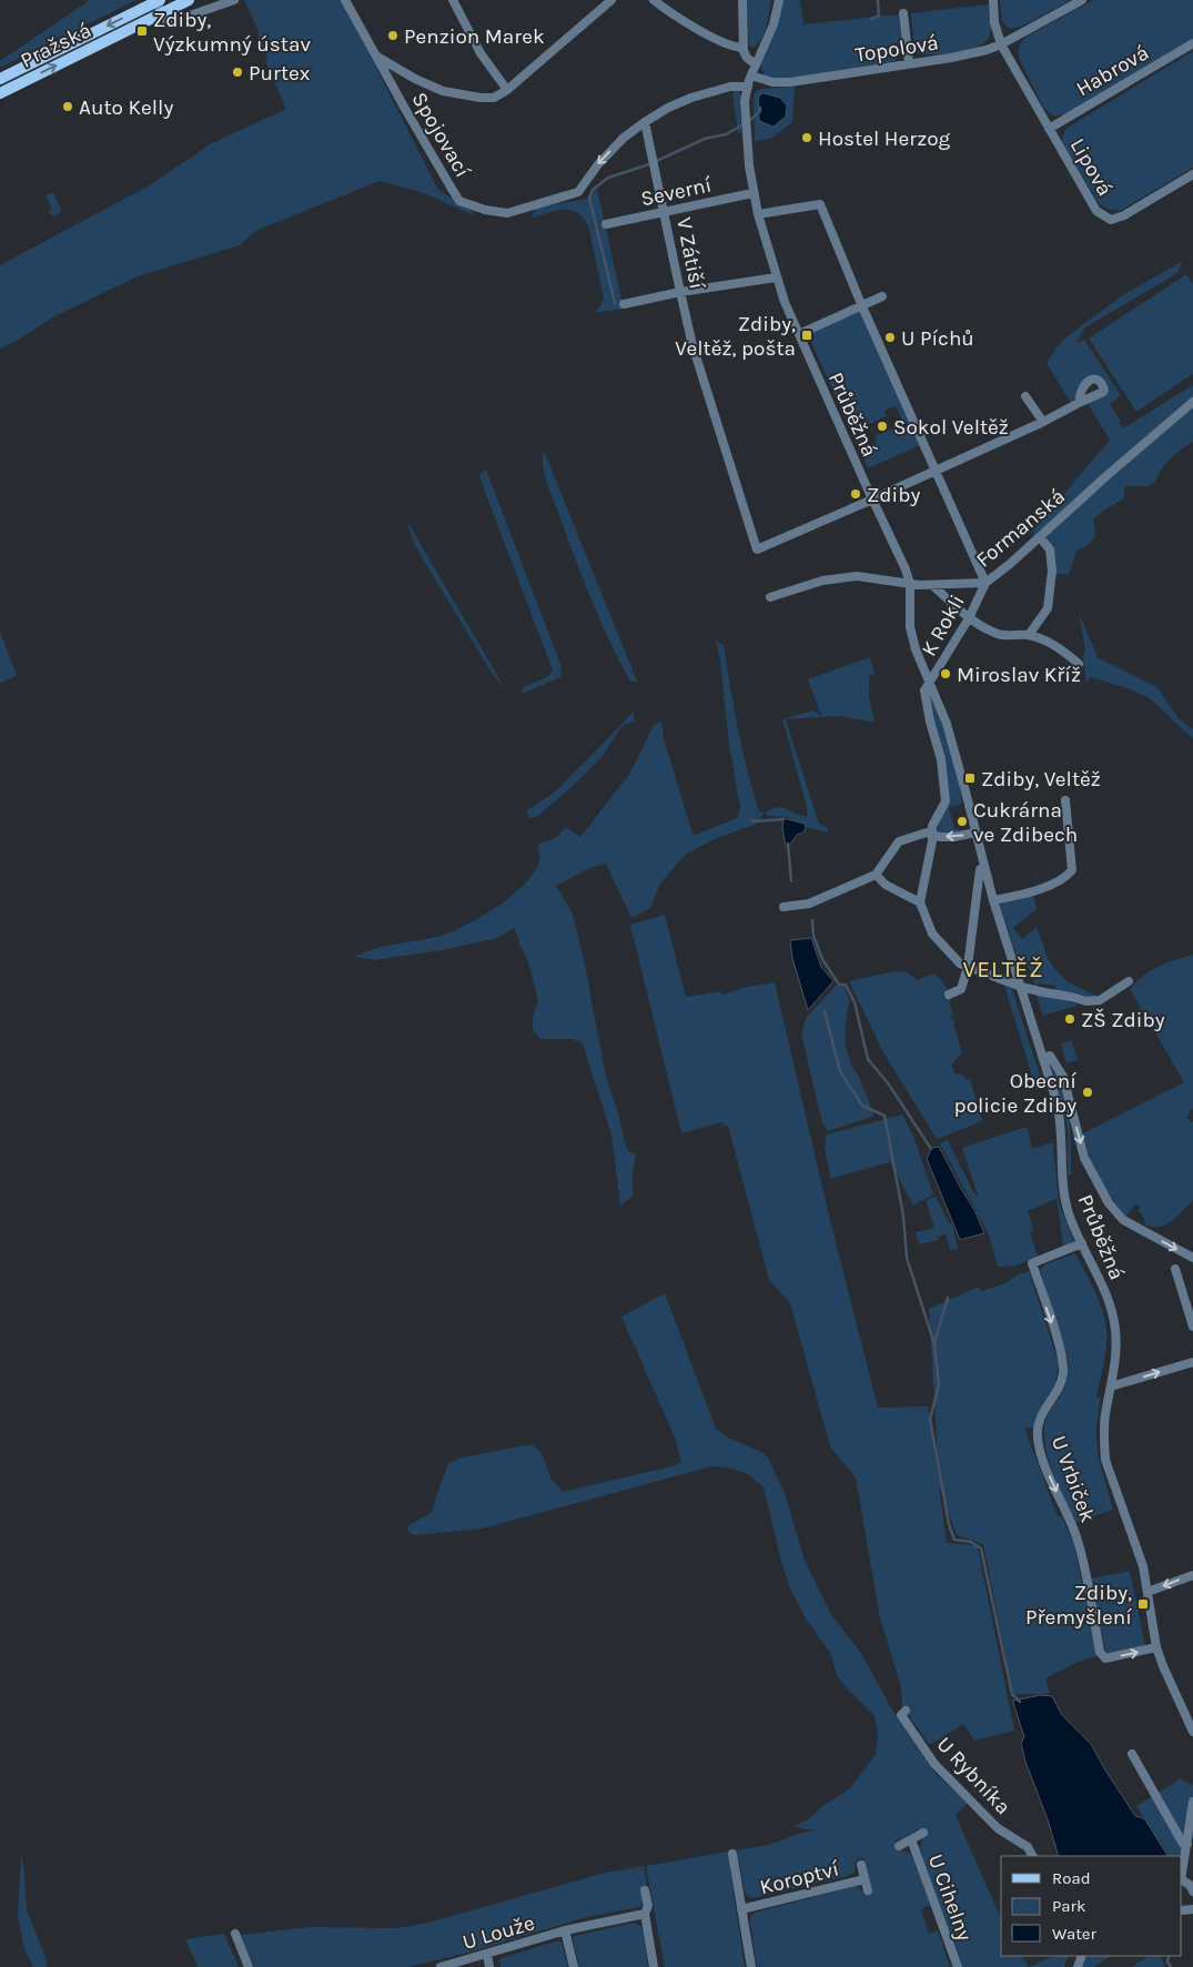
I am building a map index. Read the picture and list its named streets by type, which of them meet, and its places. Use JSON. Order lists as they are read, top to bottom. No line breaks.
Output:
{"streets":{"main road":["Pražská"],"street":["Topolová","Habrová","Spojovací","Lipová","Severní","V Zátiší","Průběžná","Formanská","K Rokli","U Vrbiček","U Rybníka","Koroptví","U Cihelny","U Louže"]},"crossings":[["Topolová","Lipová"],["Topolová","Průběžná"],["Habrová","Lipová"],["Spojovací","V Zátiší"],["Spojovací","Průběžná"],["Severní","V Zátiší"],["Severní","Průběžná"],["V Zátiší","Průběžná"],["Průběžná","Formanská"],["Průběžná","K Rokli"],["Průběžná","U Vrbiček"],["Formanská","K Rokli"]],"districts":["VELTĚŽ"],"places":{"transit":["Zdiby, Výzkumný ústav","Zdiby, Veltěž, pošta","Zdiby, Veltěž","Zdiby, Přemyšlení"],"other":["Penzion Marek","Purtex","Auto Kelly","Hostel Herzog","U Píchů","Sokol Veltěž","Zdiby","Miroslav Kříž","Cukrárna ve Zdibech","ZŠ Zdiby","Obecní policie Zdiby"]},"legend":["Road","Park","Water"]}
